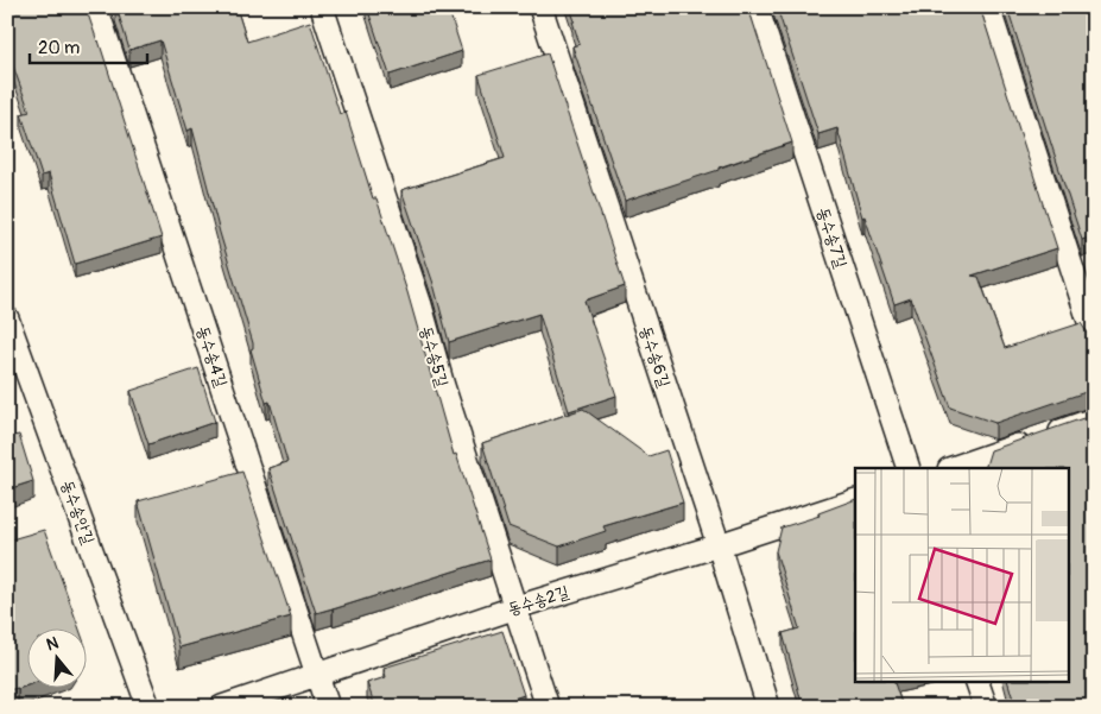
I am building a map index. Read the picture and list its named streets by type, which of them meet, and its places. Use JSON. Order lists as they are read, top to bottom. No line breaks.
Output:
{"streets":{"lane":["동수송7길","동수송4길","동수송5길","동수송6길","동수송안길","동수송2길"]},"crossings":[["동수송4길","동수송2길"],["동수송5길","동수송2길"],["동수송6길","동수송2길"]],"scale_bar":"20 m","north":"top"}
